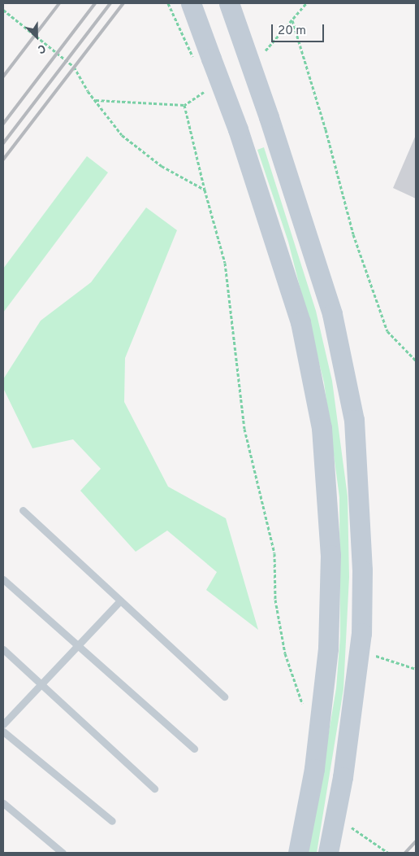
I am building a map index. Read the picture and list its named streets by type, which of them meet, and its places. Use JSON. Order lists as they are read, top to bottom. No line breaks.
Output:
{"scale_bar":"20 m","north":"bottom right"}
